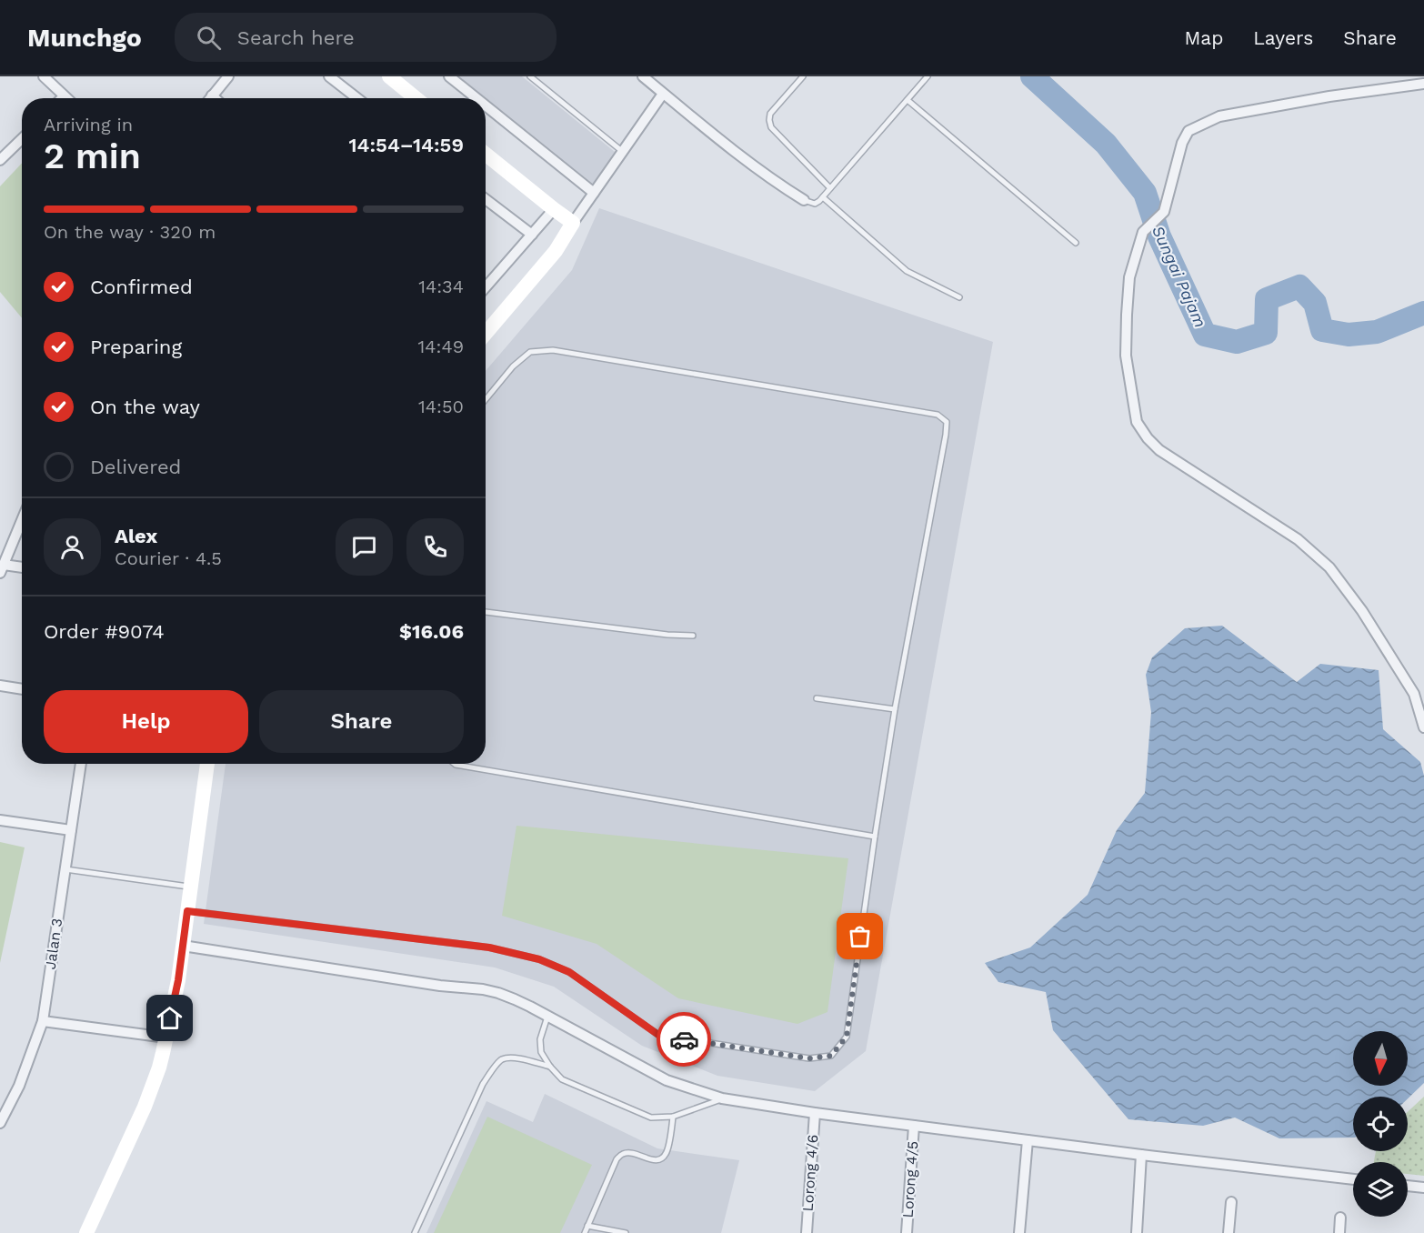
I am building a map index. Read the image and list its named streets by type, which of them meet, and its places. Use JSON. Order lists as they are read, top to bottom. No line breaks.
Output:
{"streets":{"street":["Jalan 3","Lorong 4/6","Lorong 4/5"]},"water":["Sungai Pajam"],"north":"bottom","page":{"header":"Munchgo","search":"Search here","nav":["Map","Layers","Share"],"heading":["2 min","Arriving in","14:54–14:59"],"panel":["Alex","Courier · 4.5","Order #9074","$16.06"],"bar":"On the way · 320 m","list":[["Confirmed","14:34"],["Preparing","14:49"],["On the way","14:50"],"Delivered"],"buttons":["Help","Share"]}}
